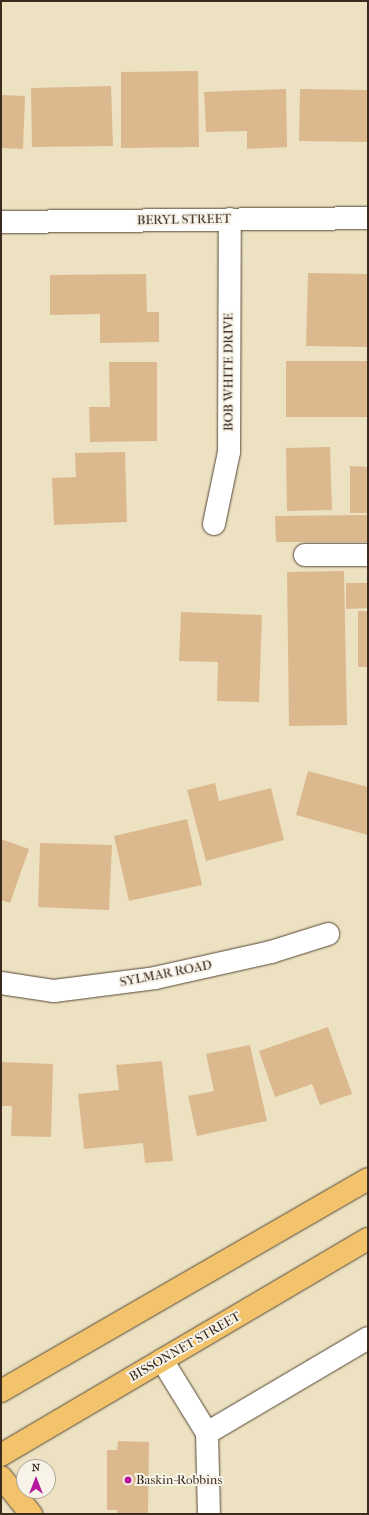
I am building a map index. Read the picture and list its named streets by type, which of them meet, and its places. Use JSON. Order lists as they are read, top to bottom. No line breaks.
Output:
{"streets":{"main road":["BISSONNET STREET"],"street":["BERYL STREET","BOB WHITE DRIVE","SYLMAR ROAD"]},"crossings":[["BERYL STREET","BOB WHITE DRIVE"]],"places":["Baskin-Robbins"],"north":"top"}
